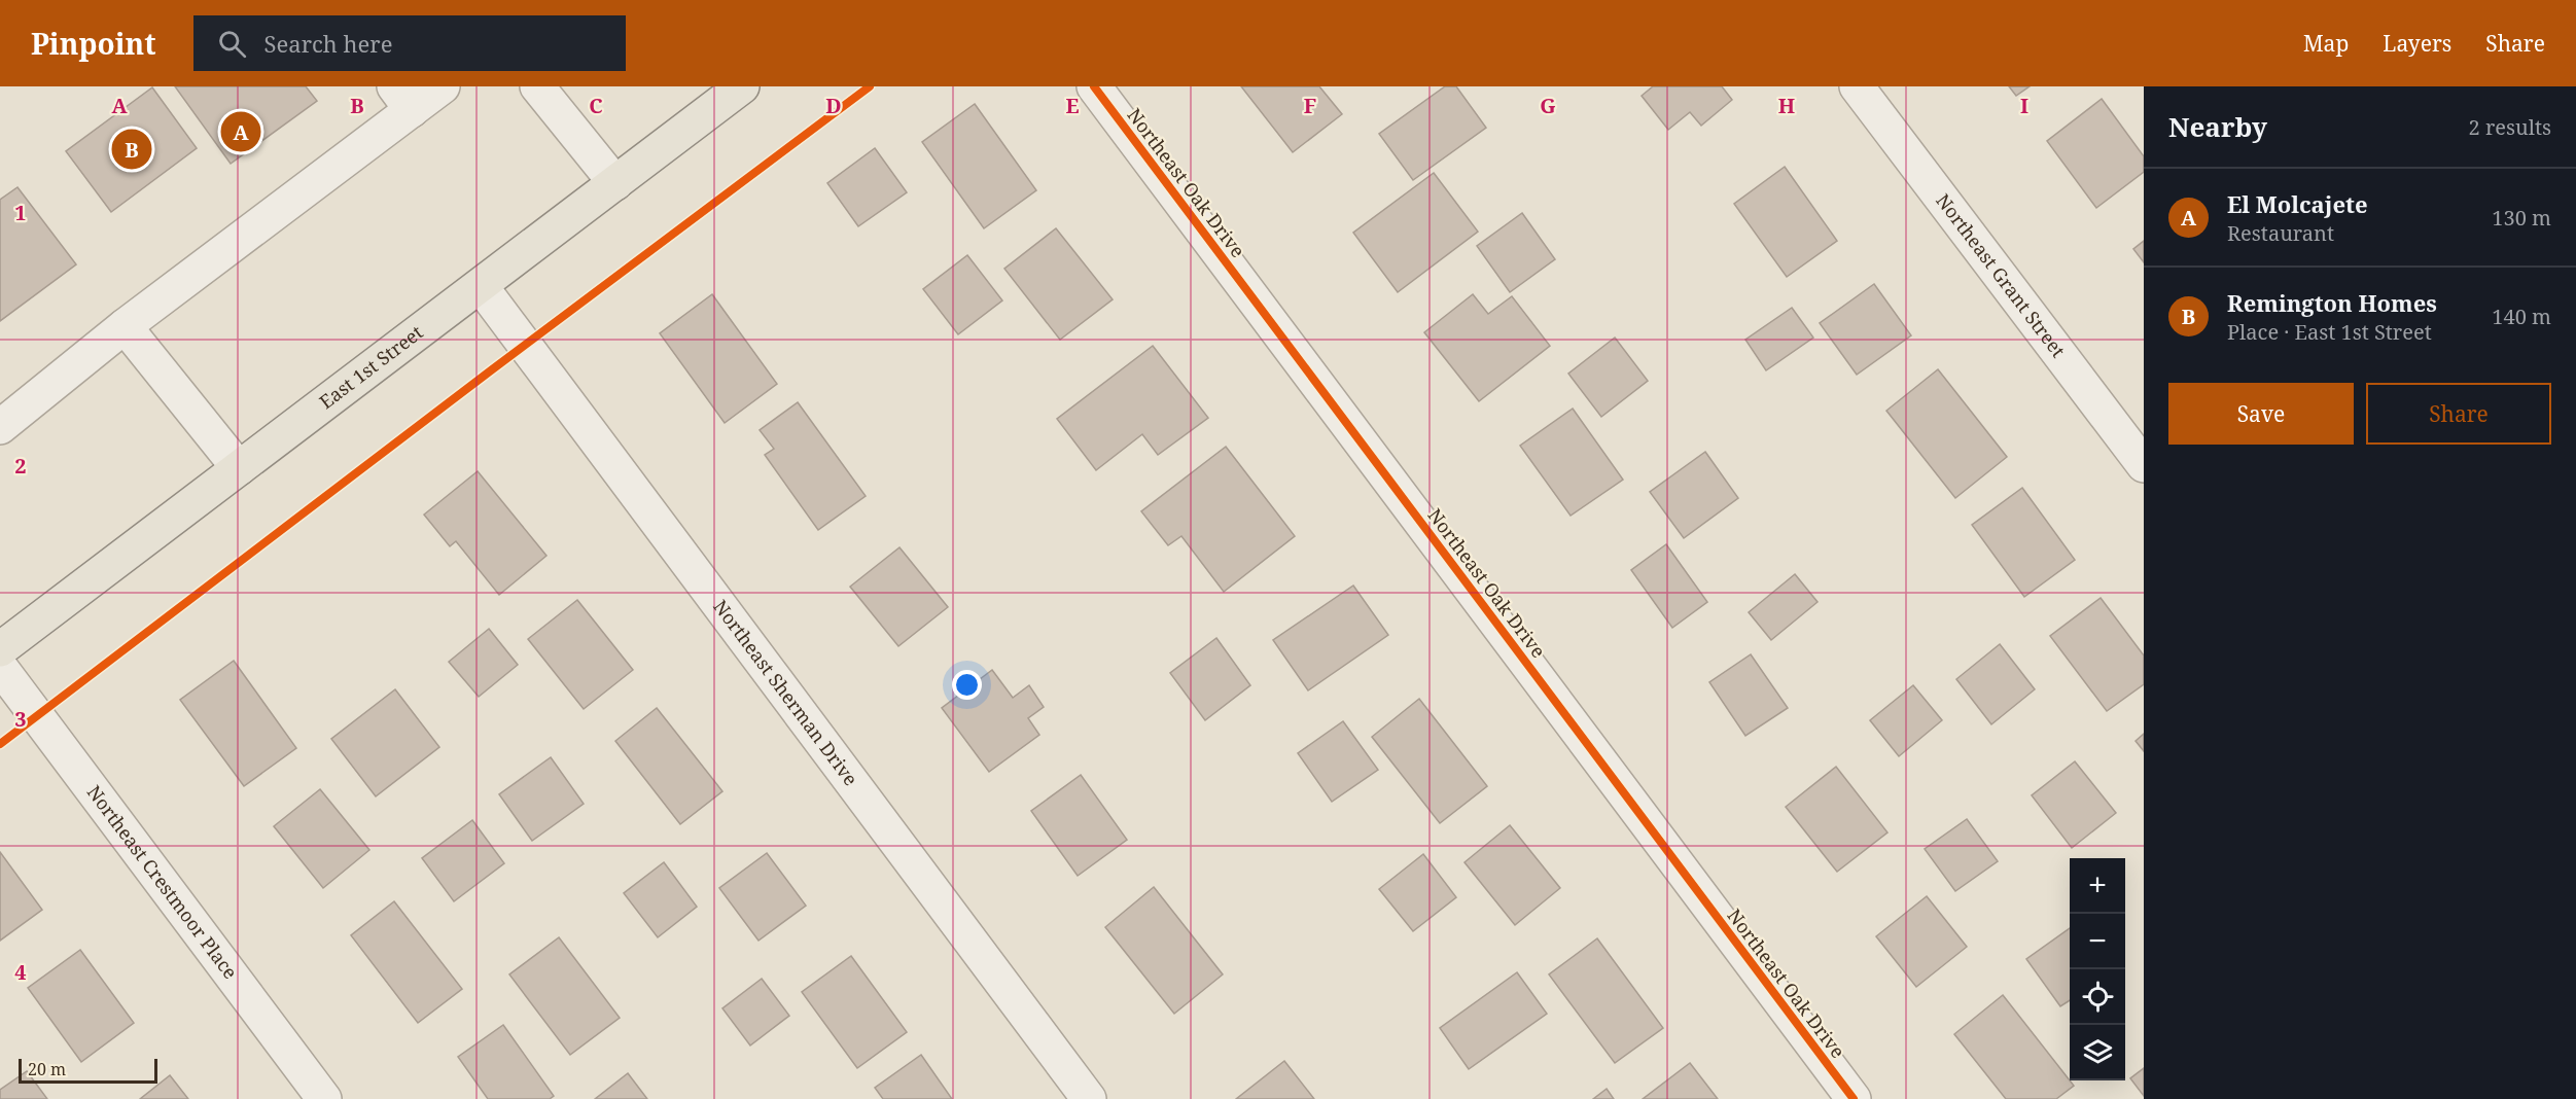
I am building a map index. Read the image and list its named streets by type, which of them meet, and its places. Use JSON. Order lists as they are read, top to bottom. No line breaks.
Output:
{"streets":{"main road":["East 1st Street"],"street":["Northeast Oak Drive","Northeast Grant Street","Northeast Sherman Drive","Northeast Crestmoor Place"]},"crossings":[["East 1st Street","Northeast Sherman Drive"]],"scale_bar":"20 m","page":{"header":"Pinpoint","search":"Search here","nav":["Map","Layers","Share"],"heading":["Nearby","2 results"],"pins":["A","B"],"list":[{"mark":"A","name":"El Molcajete","note":"Restaurant","value":"130 m"},{"mark":"B","name":"Remington Homes","note":"Place · East 1st Street","value":"140 m"}],"buttons":["Save","Share"],"map_buttons":["+","−"],"scale":"20 m"},"grid":{"columns":["A","B","C","D","E","F","G","H","I"],"rows":["1","2","3","4"]}}
